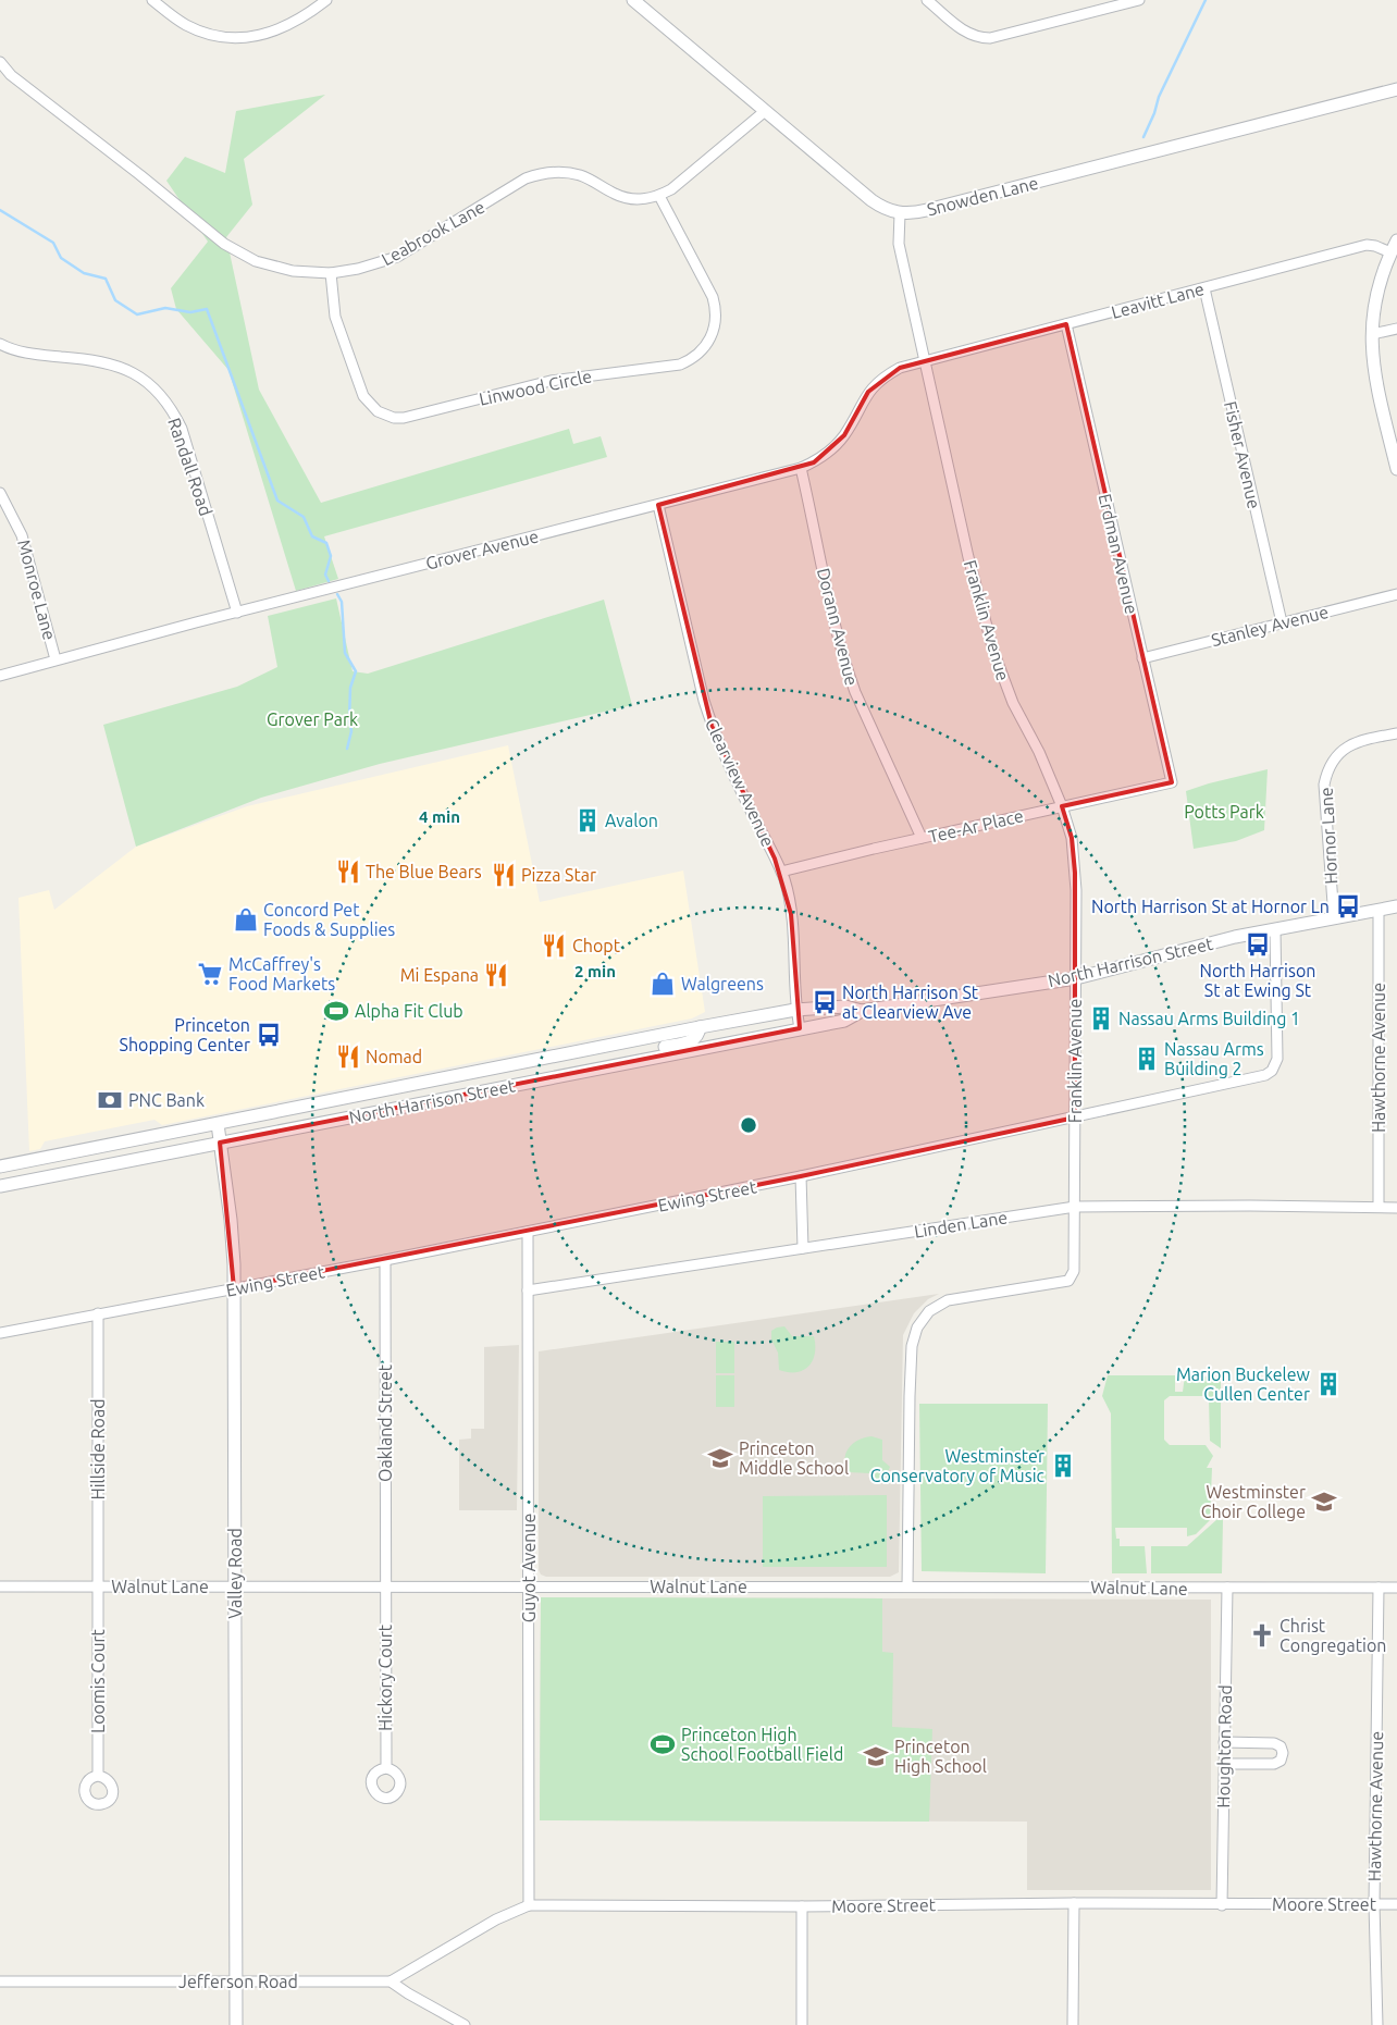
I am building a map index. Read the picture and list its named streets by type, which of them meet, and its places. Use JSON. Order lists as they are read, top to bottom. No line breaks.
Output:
{"streets":{"street":["Snowden Lane","Leabrook Lane","Leavitt Lane","Linwood Circle","Fisher Avenue","Randall Road","Grover Avenue","Erdman Avenue","Monroe Lane","Franklin Avenue","Stanley Avenue","Dorann Avenue","Clearview Avenue","Tee-Ar Place","Hornor Lane","North Harrison Street","Hawthorne Avenue","Ewing Street","Linden Lane","Oakland Street","Hillside Road","Guyot Avenue","Valley Road","Walnut Lane","Hickory Court","Loomis Court","Houghton Road","Moore Street","Jefferson Road"]},"crossings":[["Snowden Lane","Franklin Avenue"],["Leabrook Lane","Linwood Circle"],["Leavitt Lane","Fisher Avenue"],["Leavitt Lane","Grover Avenue"],["Leavitt Lane","Erdman Avenue"],["Leavitt Lane","Franklin Avenue"],["Fisher Avenue","Stanley Avenue"],["Randall Road","Grover Avenue"],["Grover Avenue","Monroe Lane"],["Grover Avenue","Franklin Avenue"],["Grover Avenue","Dorann Avenue"],["Grover Avenue","Clearview Avenue"],["Erdman Avenue","Stanley Avenue"],["Erdman Avenue","Tee-Ar Place"],["Franklin Avenue","Tee-Ar Place"],["Franklin Avenue","North Harrison Street"],["Franklin Avenue","Ewing Street"],["Franklin Avenue","Linden Lane"],["Franklin Avenue","Walnut Lane"],["Dorann Avenue","Tee-Ar Place"],["Clearview Avenue","Tee-Ar Place"],["Clearview Avenue","North Harrison Street"],["Hornor Lane","North Harrison Street"],["North Harrison Street","Hawthorne Avenue"],["North Harrison Street","Ewing Street"],["North Harrison Street","Valley Road"],["Hawthorne Avenue","Linden Lane"],["Hawthorne Avenue","Walnut Lane"],["Hawthorne Avenue","Moore Street"],["Ewing Street","Oakland Street"],["Ewing Street","Hillside Road"],["Ewing Street","Guyot Avenue"],["Ewing Street","Valley Road"],["Linden Lane","Guyot Avenue"],["Oakland Street","Walnut Lane"],["Oakland Street","Hickory Court"],["Hillside Road","Walnut Lane"],["Hillside Road","Loomis Court"],["Guyot Avenue","Walnut Lane"],["Guyot Avenue","Moore Street"],["Valley Road","Walnut Lane"],["Valley Road","Jefferson Road"],["Walnut Lane","Hickory Court"],["Walnut Lane","Loomis Court"],["Walnut Lane","Houghton Road"],["Houghton Road","Moore Street"],["Moore Street","Jefferson Road"]],"parks":["Grover Park","Potts Park"],"places":{"building":["Avalon","Nassau Arms Building 1","Nassau Arms Building 2","Marion Buckelew Cullen Center","Westminster Conservatory of Music"],"restaurant":["The Blue Bears","Pizza Star","Chopt","Mi Espana","Nomad"],"bus stop":["North Harrison St at Hornor Ln","North Harrison St at Ewing St","North Harrison St at Clearview Ave","Princeton Shopping Center"],"shop":["Concord Pet Foods & Supplies","Walgreens"],"supermarket":["McCaffrey's Food Markets"],"sports":["Alpha Fit Club","Princeton High School Football Field"],"bank":["PNC Bank"],"school or university":["Princeton Middle School","Westminster Choir College","Princeton High School"],"church":["Christ Congregation"]},"rings":["4 min","2 min"]}
